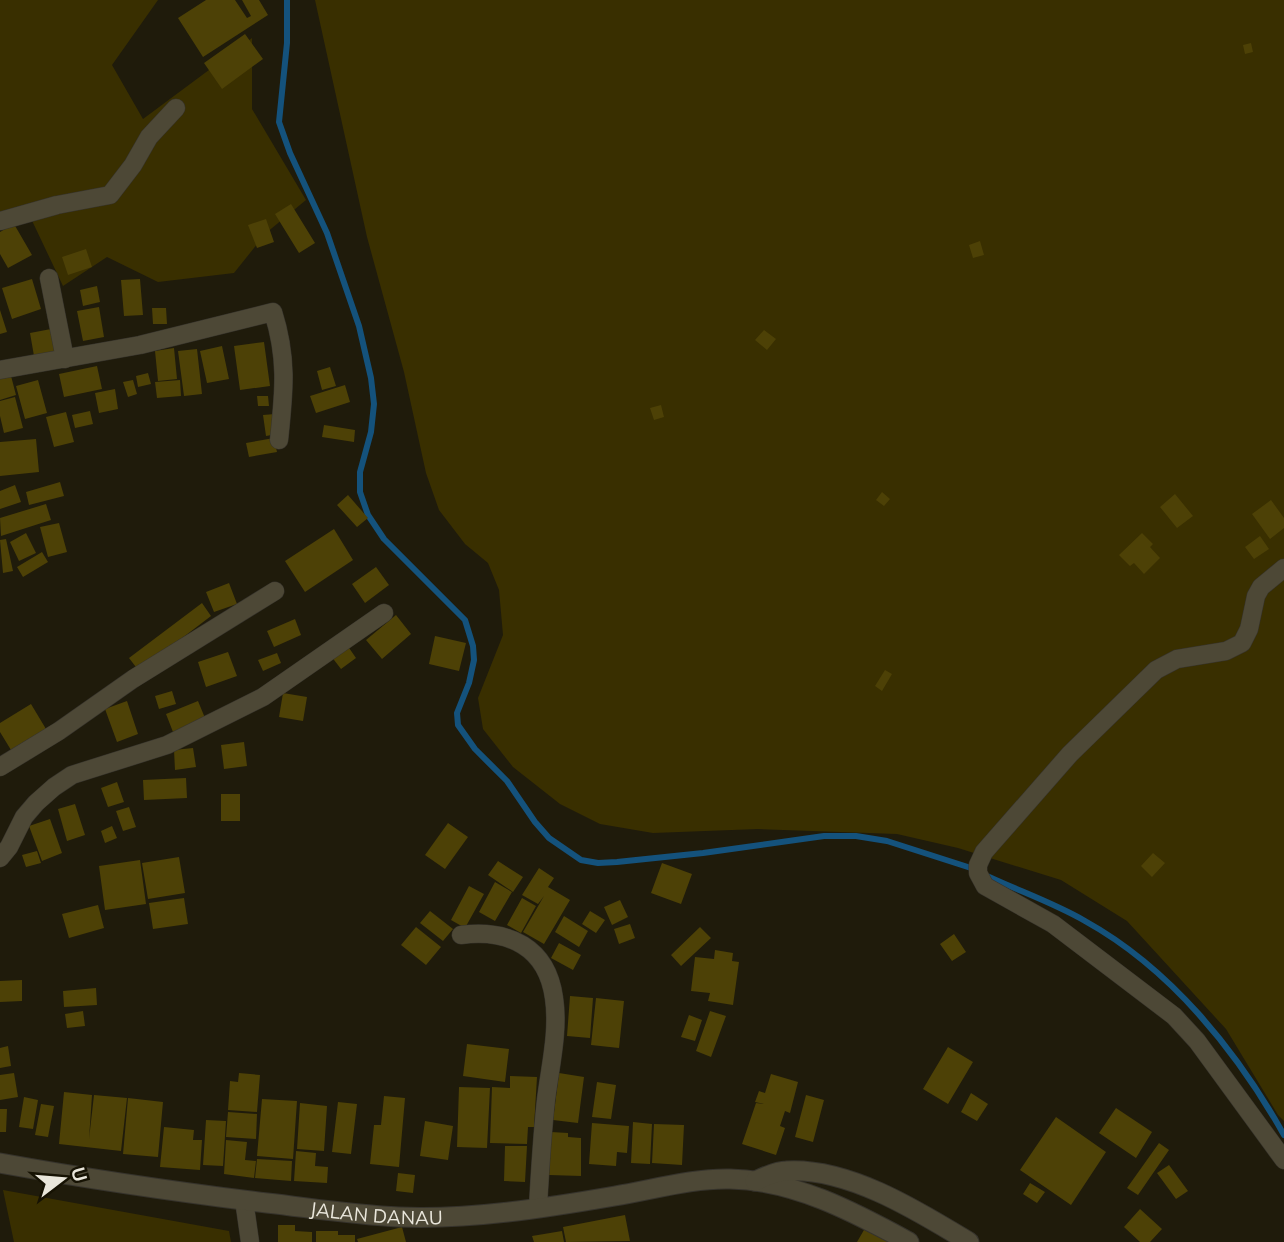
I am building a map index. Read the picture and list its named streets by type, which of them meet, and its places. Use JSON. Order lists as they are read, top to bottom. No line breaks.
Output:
{"streets":{"street":["JALAN DANAU"]},"north":"right"}
